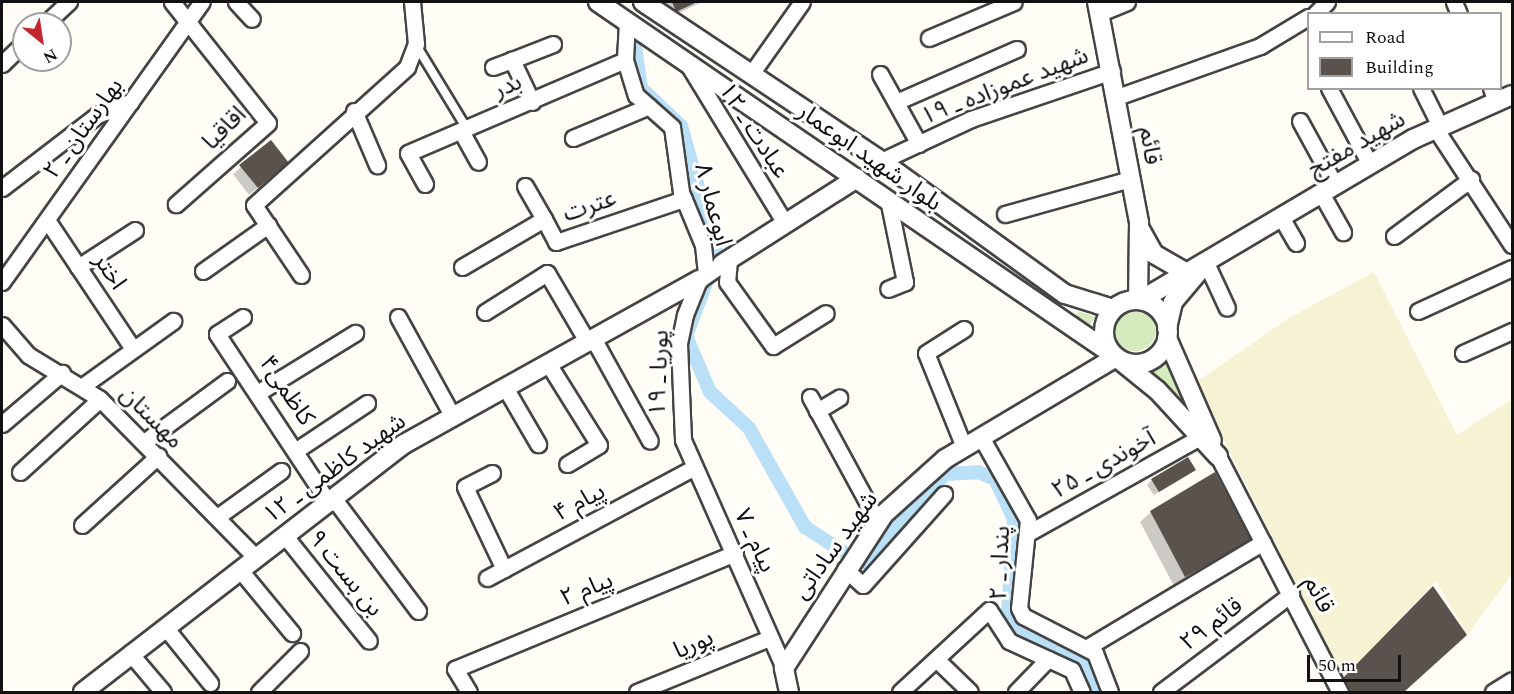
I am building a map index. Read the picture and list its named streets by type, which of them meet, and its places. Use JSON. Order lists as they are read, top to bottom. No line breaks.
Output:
{"streets":{"street":["بدر","شهید عموزاده ـ ۱۹","بهارستان ـ ۲","اقاقیا","عبادت ـ ۱۲","شهید مفتح","قائم","بلوار شهید ابوعمار","ابوعمار ۸","عترت","اختر","پوریا ـ ۱۹","کاظمی۴","مهستان","آخوندی ـ ۲۵","شهید کاظمی ـ ۱۲","پیام ۴","پیام ـ ۷","شهید ساداتی","پندار ـ ۲","بن بست ۹","پیام ۲","قائم ۲۹","پوریا"]},"crossings":[["بدر","ابوعمار ۸"],["شهید عموزاده ـ ۱۹","قائم"],["شهید عموزاده ـ ۱۹","بلوار شهید ابوعمار"],["بهارستان ـ ۲","اقاقیا"],["بهارستان ـ ۲","اختر"],["عبادت ـ ۱۲","بلوار شهید ابوعمار"],["قائم","بلوار شهید ابوعمار"],["قائم","شهید ساداتی"],["قائم","قائم ۲۹"],["بلوار شهید ابوعمار","ابوعمار ۸"],["بلوار شهید ابوعمار","آخوندی ـ ۲۵"],["بلوار شهید ابوعمار","شهید ساداتی"],["ابوعمار ۸","عترت"],["ابوعمار ۸","پوریا ـ ۱۹"],["ابوعمار ۸","شهید کاظمی ـ ۱۲"],["پوریا ـ ۱۹","شهید کاظمی ـ ۱۲"],["پوریا ـ ۱۹","پیام ۴"],["پوریا ـ ۱۹","پیام ـ ۷"],["کاظمی۴","شهید کاظمی ـ ۱۲"],["مهستان","شهید کاظمی ـ ۱۲"],["آخوندی ـ ۲۵","پندار ـ ۲"],["شهید کاظمی ـ ۱۲","بن بست ۹"],["پیام ۴","پیام ـ ۷"],["پیام ـ ۷","شهید ساداتی"],["پیام ـ ۷","پیام ۲"],["پیام ـ ۷","پوریا"],["شهید ساداتی","پندار ـ ۲"]],"legend":["Road","Building"],"scale_bar":"50 m","north":"bottom right"}
